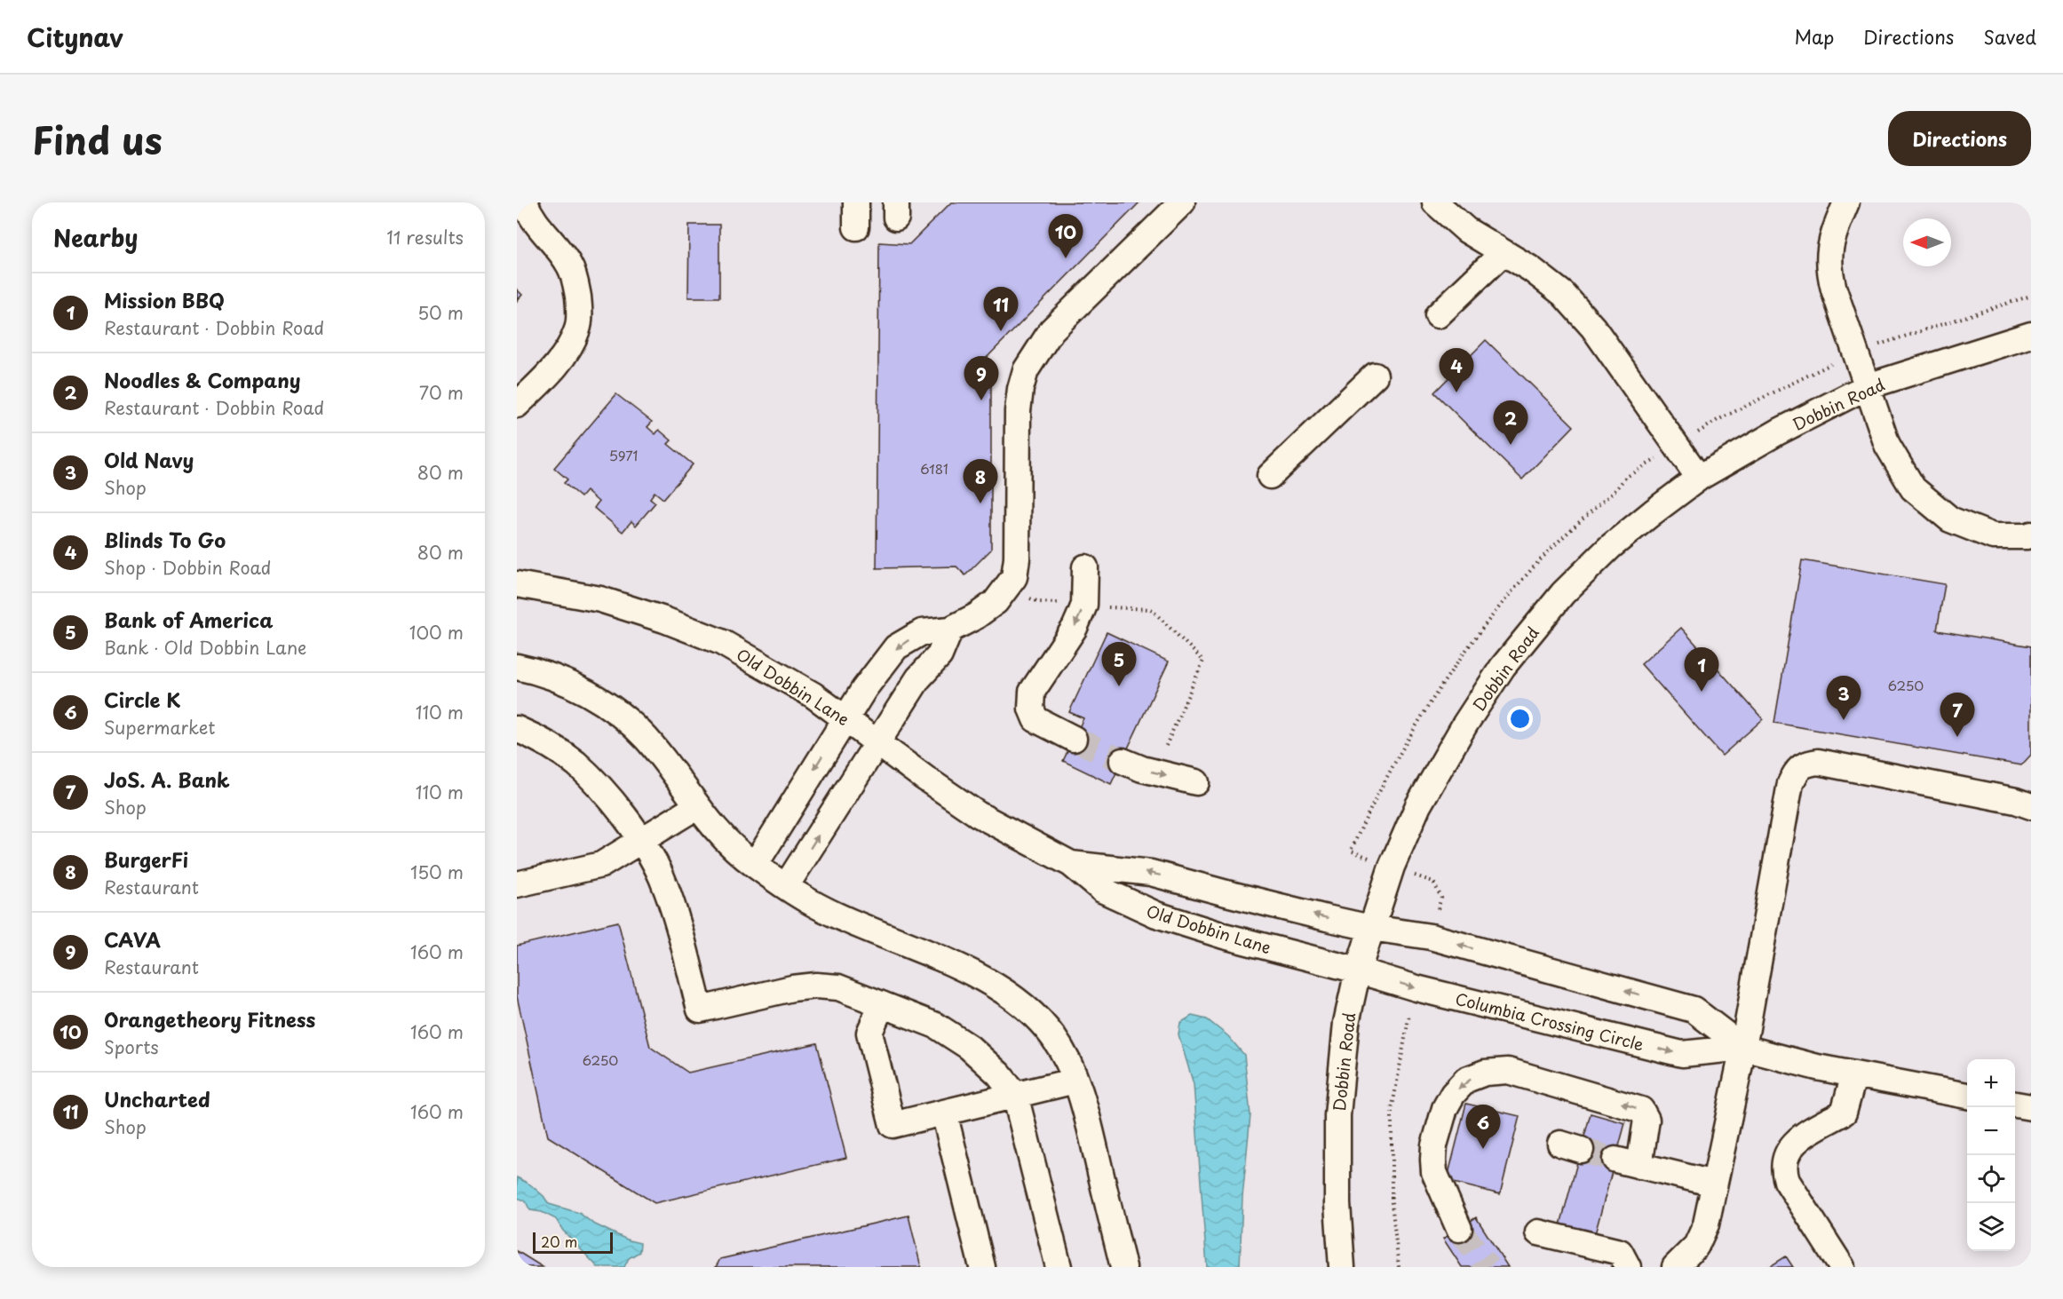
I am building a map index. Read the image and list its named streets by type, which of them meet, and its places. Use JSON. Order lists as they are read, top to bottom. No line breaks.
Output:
{"streets":{"street":["Dobbin Road","Old Dobbin Lane","Columbia Crossing Circle"]},"crossings":[["Dobbin Road","Old Dobbin Lane"],["Dobbin Road","Columbia Crossing Circle"],["Old Dobbin Lane","Columbia Crossing Circle"]],"house_numbers":["5971","6181","6250","6250"],"scale_bar":"20 m","north":"left","page":{"header":"Citynav","nav":["Map","Directions","Saved"],"title":"Find us","buttons":"Directions","heading":["Nearby","11 results"],"pins":["10","11","4","9","2","8","5","1","3","7","6"],"list":[{"mark":"1","name":"Mission BBQ","note":"Restaurant · Dobbin Road","value":"50 m"},{"mark":"2","name":"Noodles & Company","note":"Restaurant · Dobbin Road","value":"70 m"},{"mark":"3","name":"Old Navy","note":"Shop","value":"80 m"},{"mark":"4","name":"Blinds To Go","note":"Shop · Dobbin Road","value":"80 m"},{"mark":"5","name":"Bank of America","note":"Bank · Old Dobbin Lane","value":"100 m"},{"mark":"6","name":"Circle K","note":"Supermarket","value":"110 m"},{"mark":"7","name":"JoS. A. Bank","note":"Shop","value":"110 m"},{"mark":"8","name":"BurgerFi","note":"Restaurant","value":"150 m"},{"mark":"9","name":"CAVA","note":"Restaurant","value":"160 m"},{"mark":"10","name":"Orangetheory Fitness","note":"Sports","value":"160 m"},{"mark":"11","name":"Uncharted","note":"Shop","value":"160 m"}],"map_buttons":["+","−"],"scale":"20 m"}}
